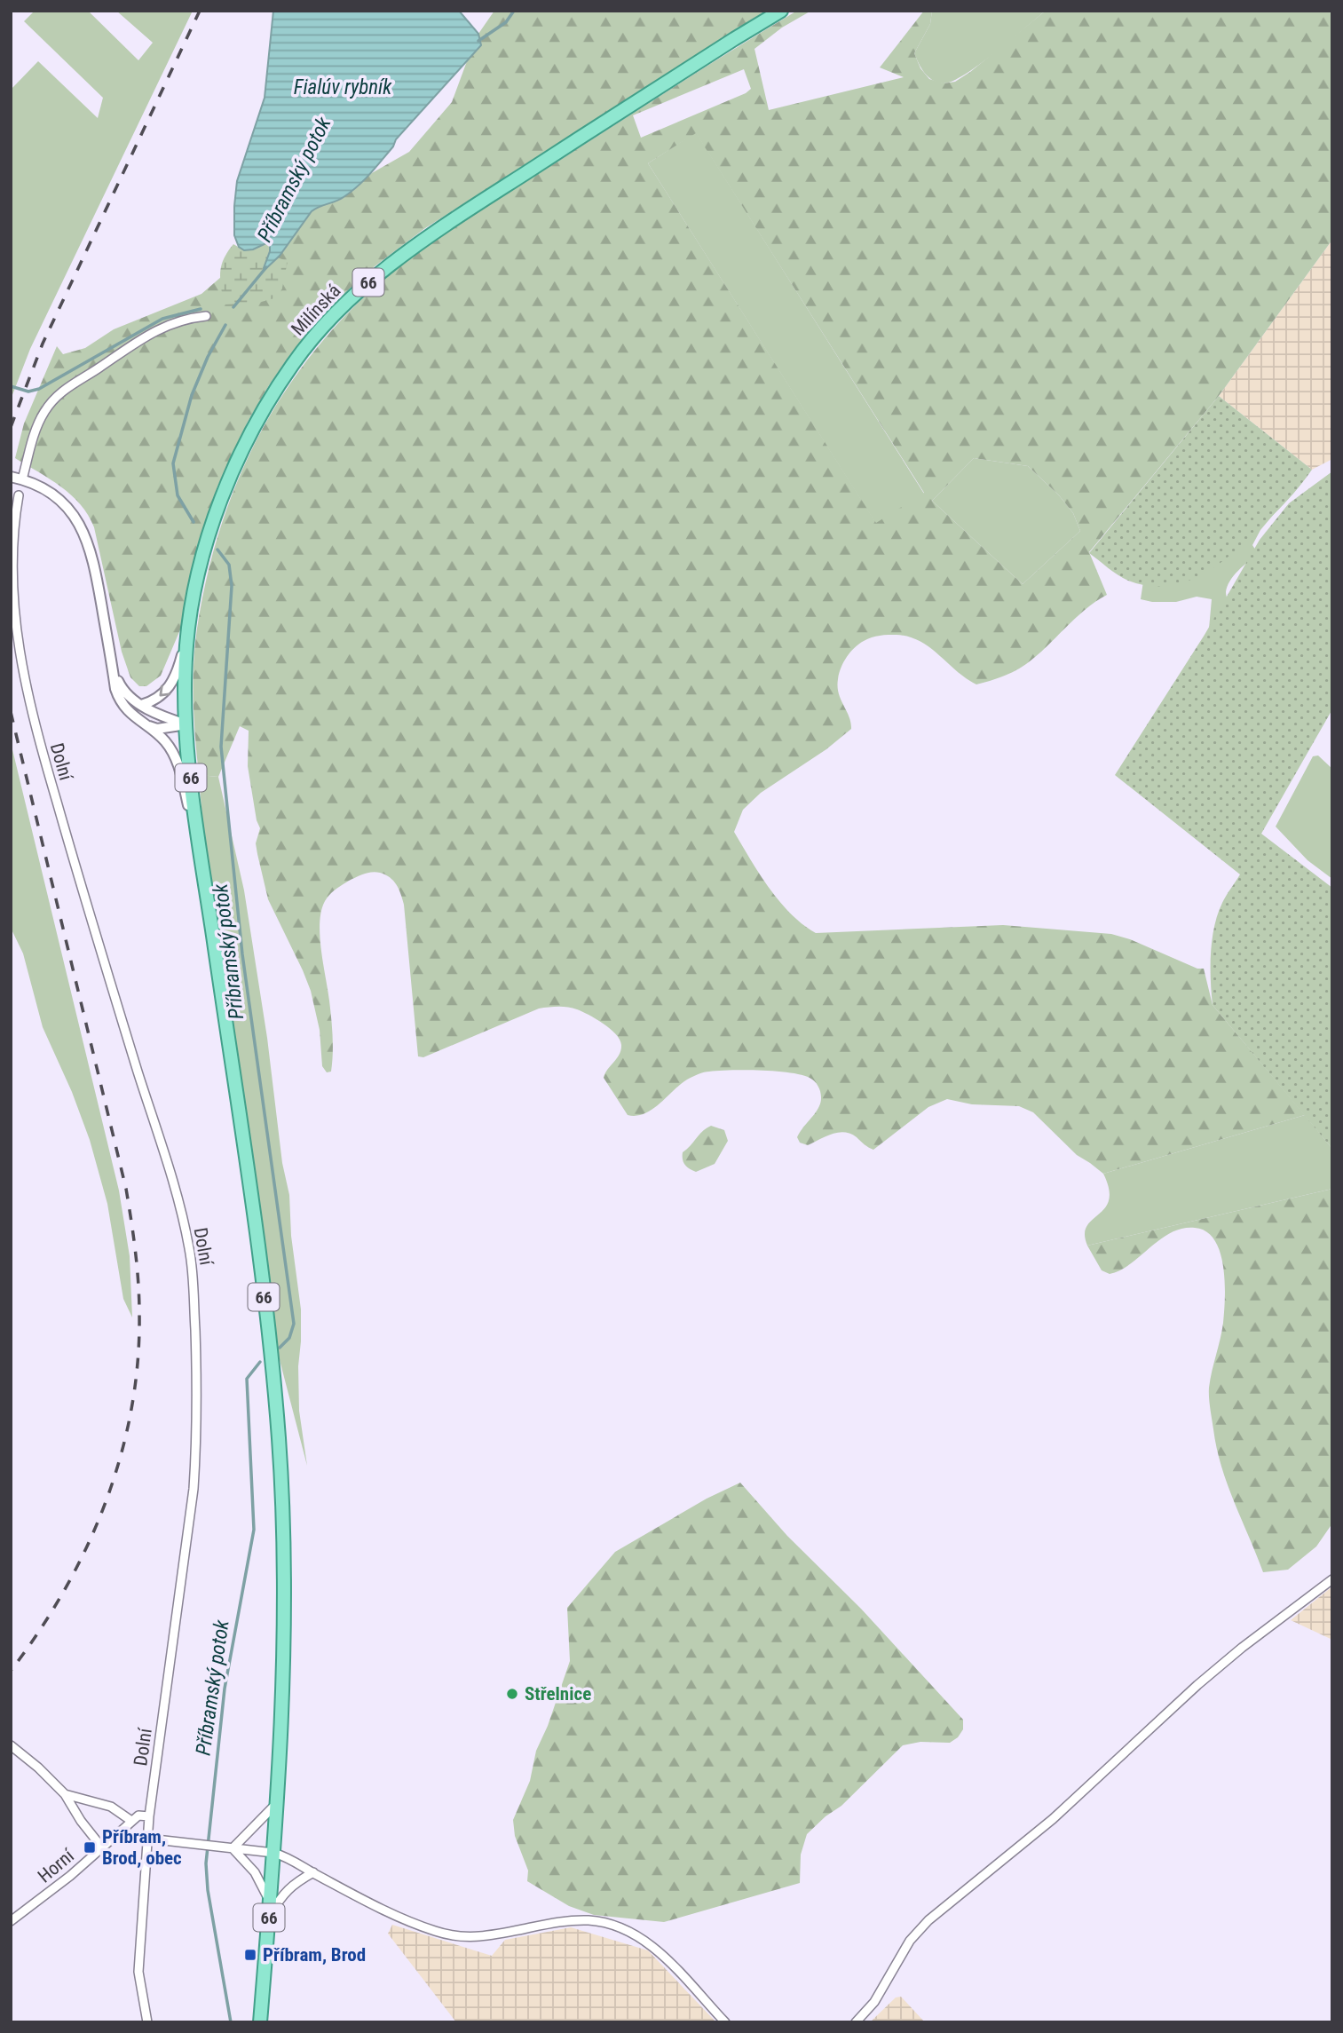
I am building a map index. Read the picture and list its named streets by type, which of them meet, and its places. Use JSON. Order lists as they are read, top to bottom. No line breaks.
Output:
{"streets":{"main road":["66","Milínská"],"street":["Dolní","Horní"]},"crossings":[["66","Milínská"],["Dolní","Horní"]],"water":["Fialúv rybník","Příbramský potok"],"places":{"other":["Střelnice"],"transit":["Příbram, Brod, obec","Příbram, Brod"]}}
